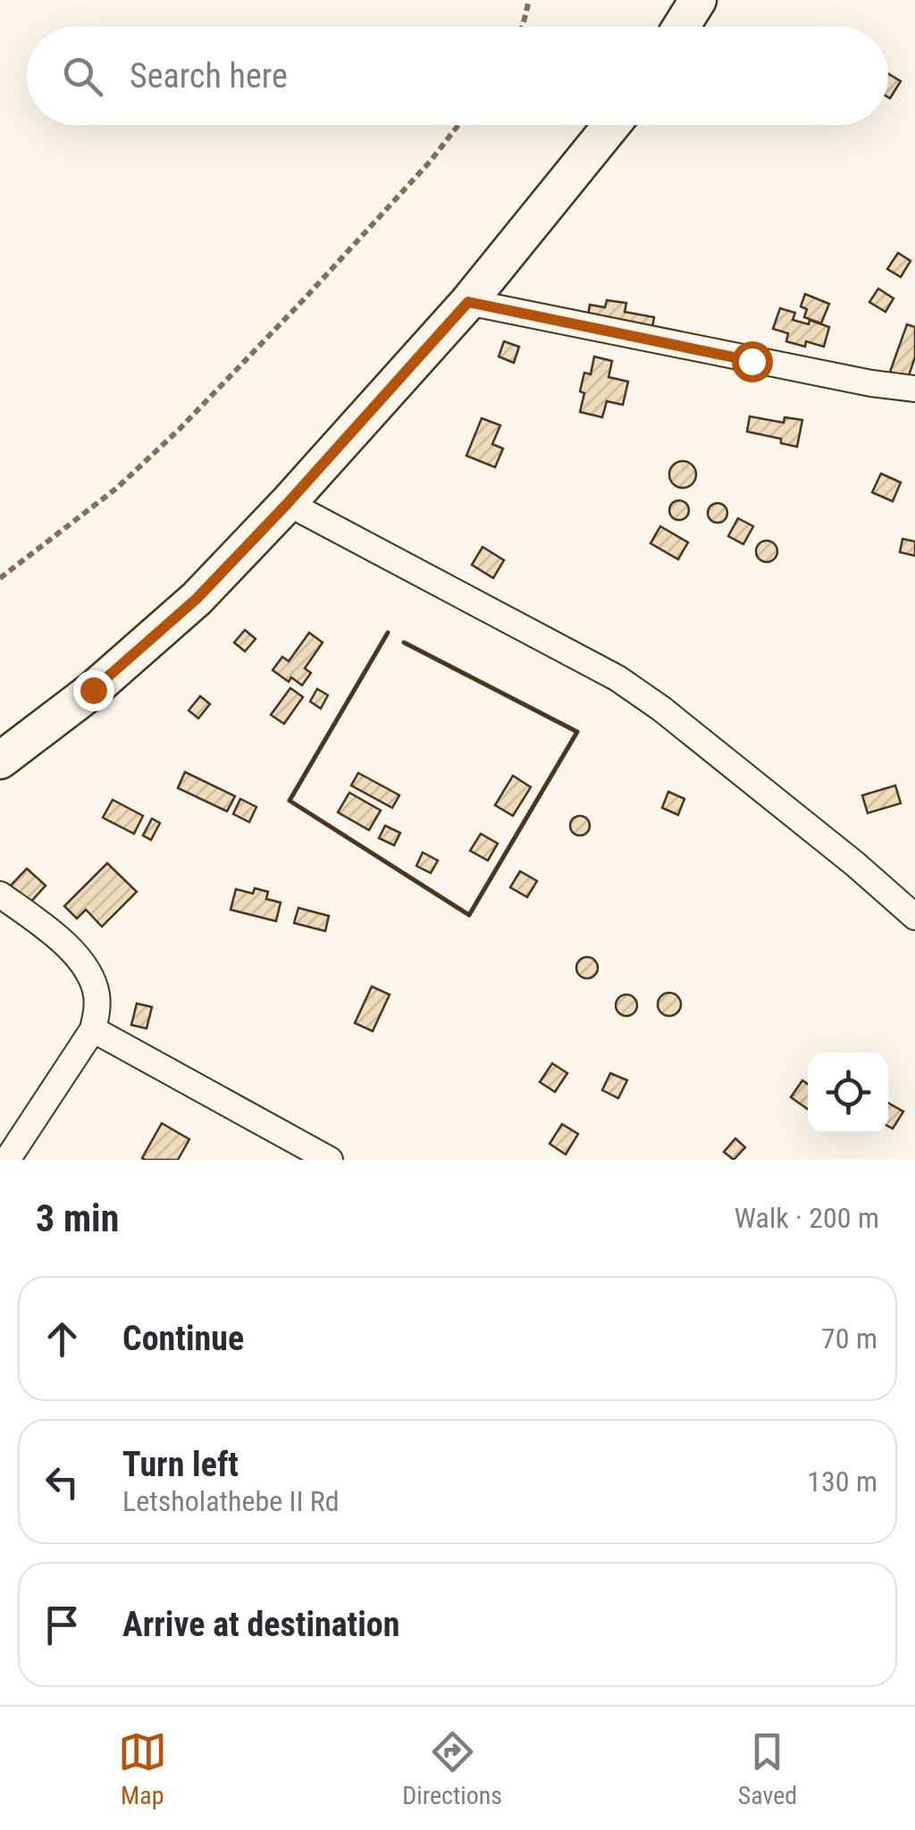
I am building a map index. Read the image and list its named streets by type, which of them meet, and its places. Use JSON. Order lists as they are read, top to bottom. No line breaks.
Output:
{"page":{"search":"Search here","heading":["3 min","Walk · 200 m"],"list":[["Continue","70 m"],["Turn left","Letsholathebe II Rd","130 m"],"Arrive at destination"],"nav":["Map","Directions","Saved"]}}
